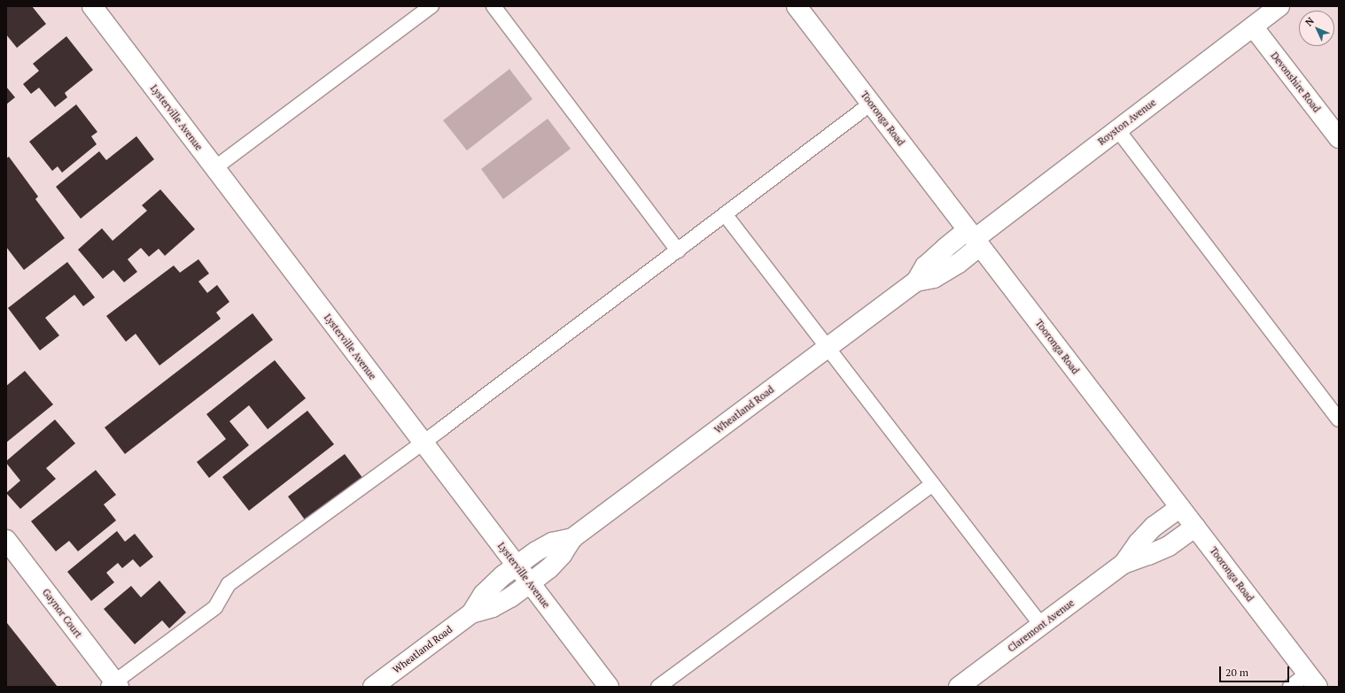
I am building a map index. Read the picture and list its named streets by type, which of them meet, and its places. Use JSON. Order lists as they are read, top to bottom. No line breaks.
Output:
{"streets":{"street":["Devonshire Road","Lysterville Avenue","Tooronga Road","Royston Avenue","Wheatland Road","Gaynor Court","Claremont Avenue"]},"crossings":[["Devonshire Road","Royston Avenue"],["Lysterville Avenue","Wheatland Road"],["Tooronga Road","Royston Avenue"],["Tooronga Road","Wheatland Road"],["Tooronga Road","Claremont Avenue"],["Royston Avenue","Wheatland Road"]],"scale_bar":"20 m","north":"top left"}
